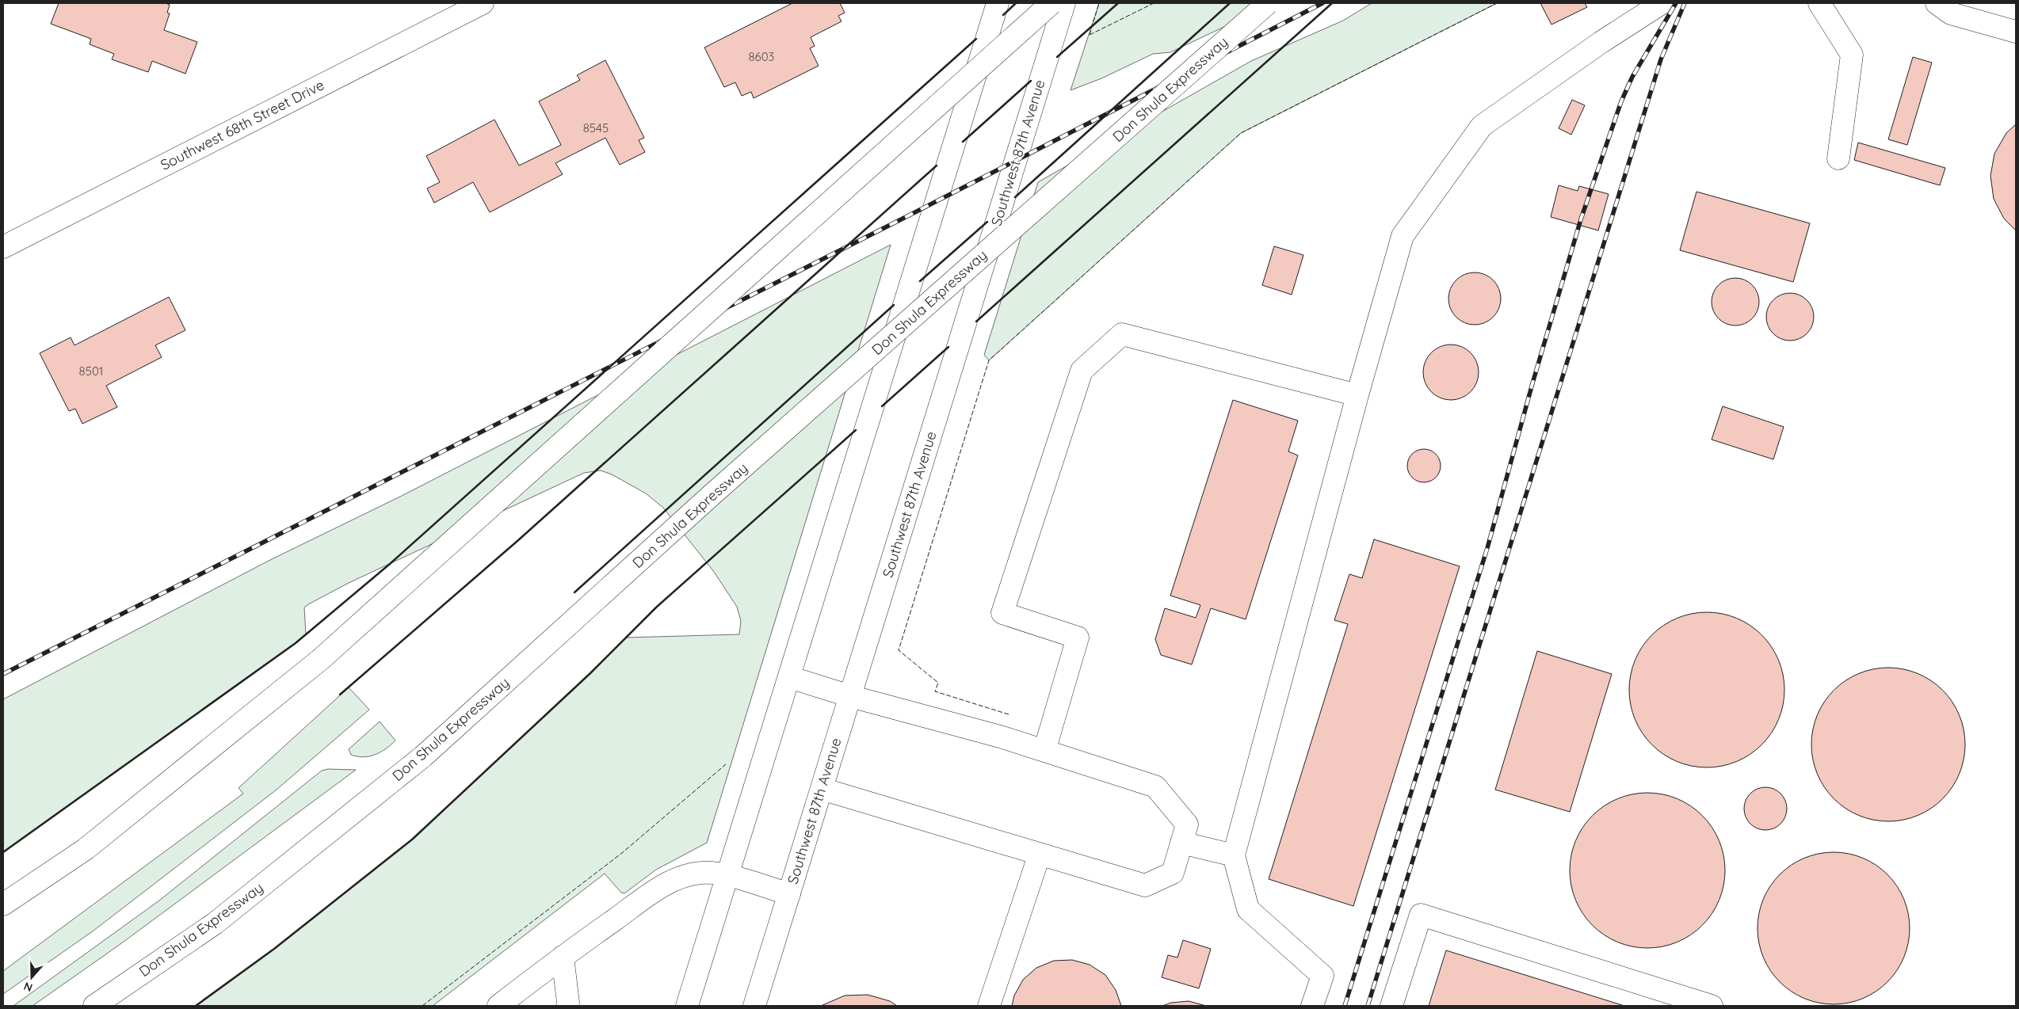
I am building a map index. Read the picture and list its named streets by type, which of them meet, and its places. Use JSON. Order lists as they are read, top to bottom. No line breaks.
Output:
{"streets":{"main road":["Don Shula Expressway","Southwest 68th Street Drive","Southwest 87th Avenue"]},"house_numbers":["8603","8545","8501"],"north":"bottom"}
